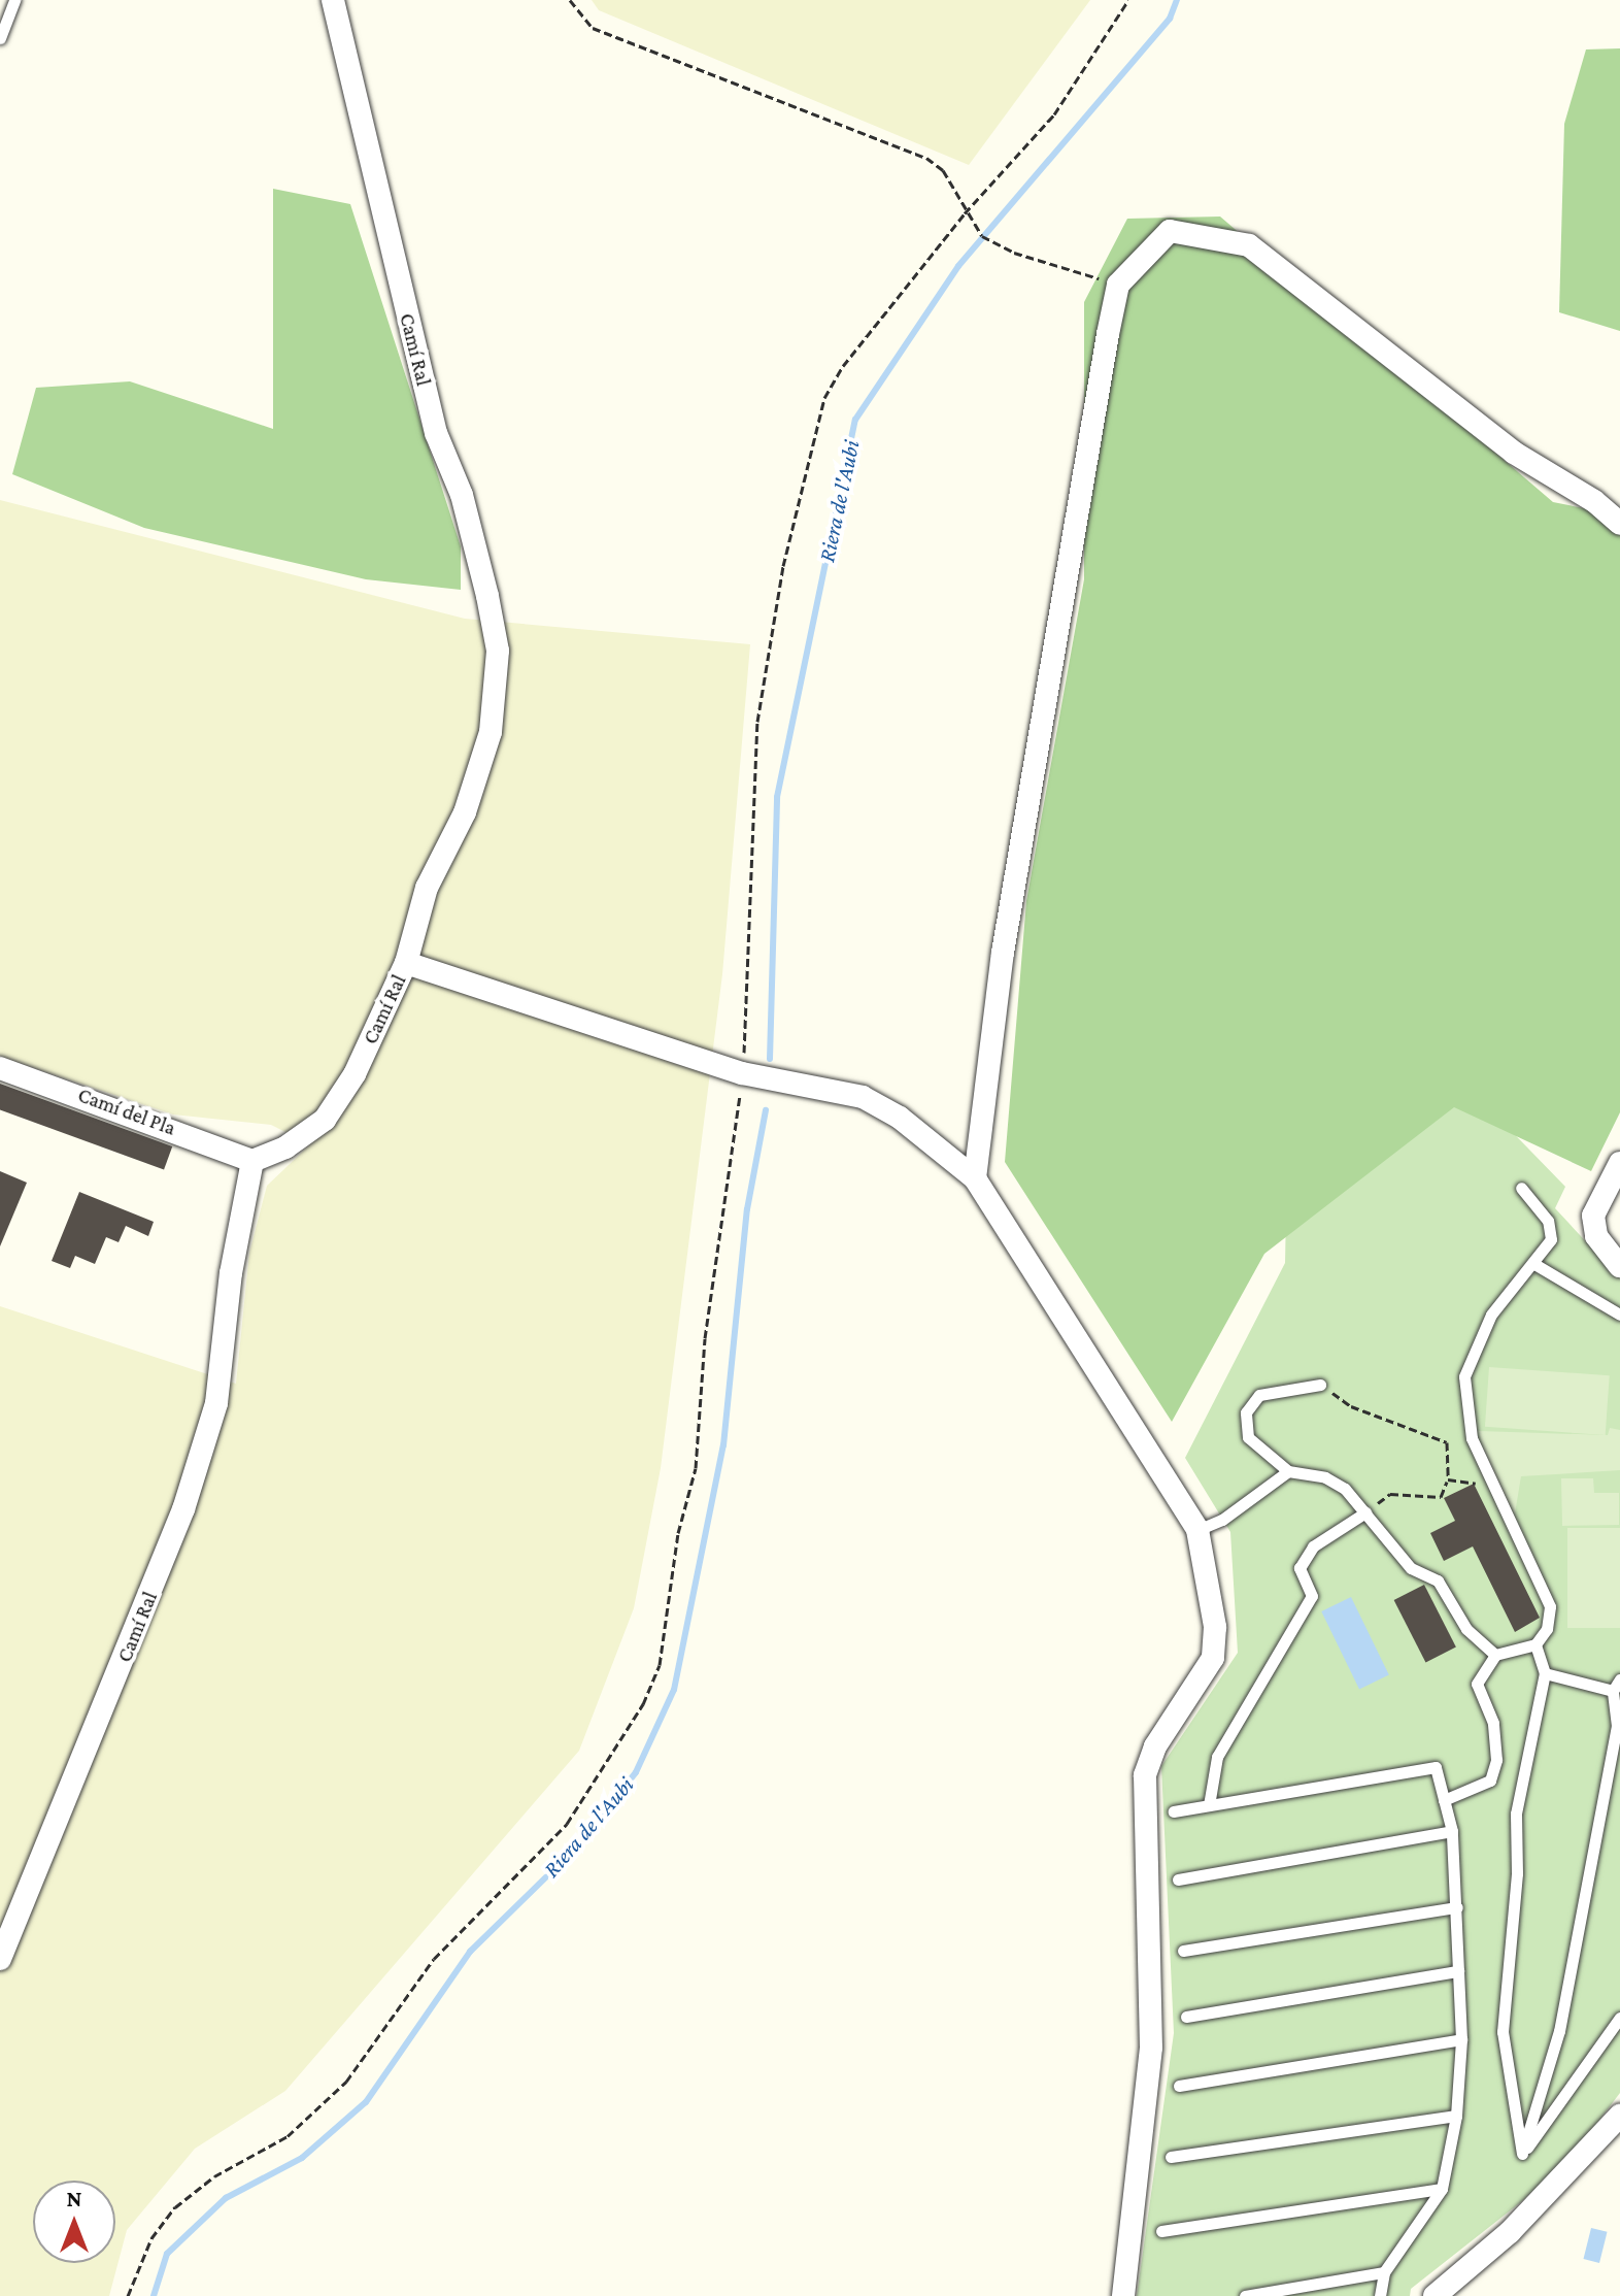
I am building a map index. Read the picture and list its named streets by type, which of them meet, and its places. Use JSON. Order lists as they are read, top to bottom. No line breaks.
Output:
{"streets":{"street":["Camí Ral","Camí del Pla"]},"crossings":[["Camí Ral","Camí del Pla"]],"water":["Riera de l'Aubi"],"north":"top"}
